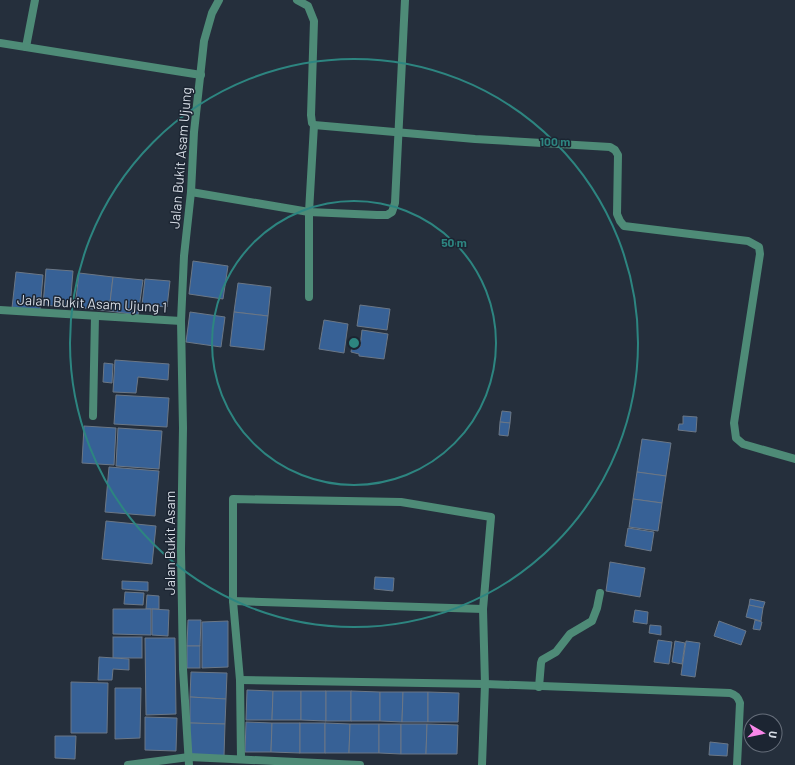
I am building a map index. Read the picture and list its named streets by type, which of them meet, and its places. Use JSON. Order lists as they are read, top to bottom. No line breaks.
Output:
{"streets":{"street":["Jalan Bukit Asam Ujung","Jalan Bukit Asam Ujung 1","Jalan Bukit Asam"]},"crossings":[["Jalan Bukit Asam Ujung","Jalan Bukit Asam Ujung 1"],["Jalan Bukit Asam Ujung","Jalan Bukit Asam"],["Jalan Bukit Asam Ujung 1","Jalan Bukit Asam"]],"north":"right","rings":["100 m","50 m"]}
